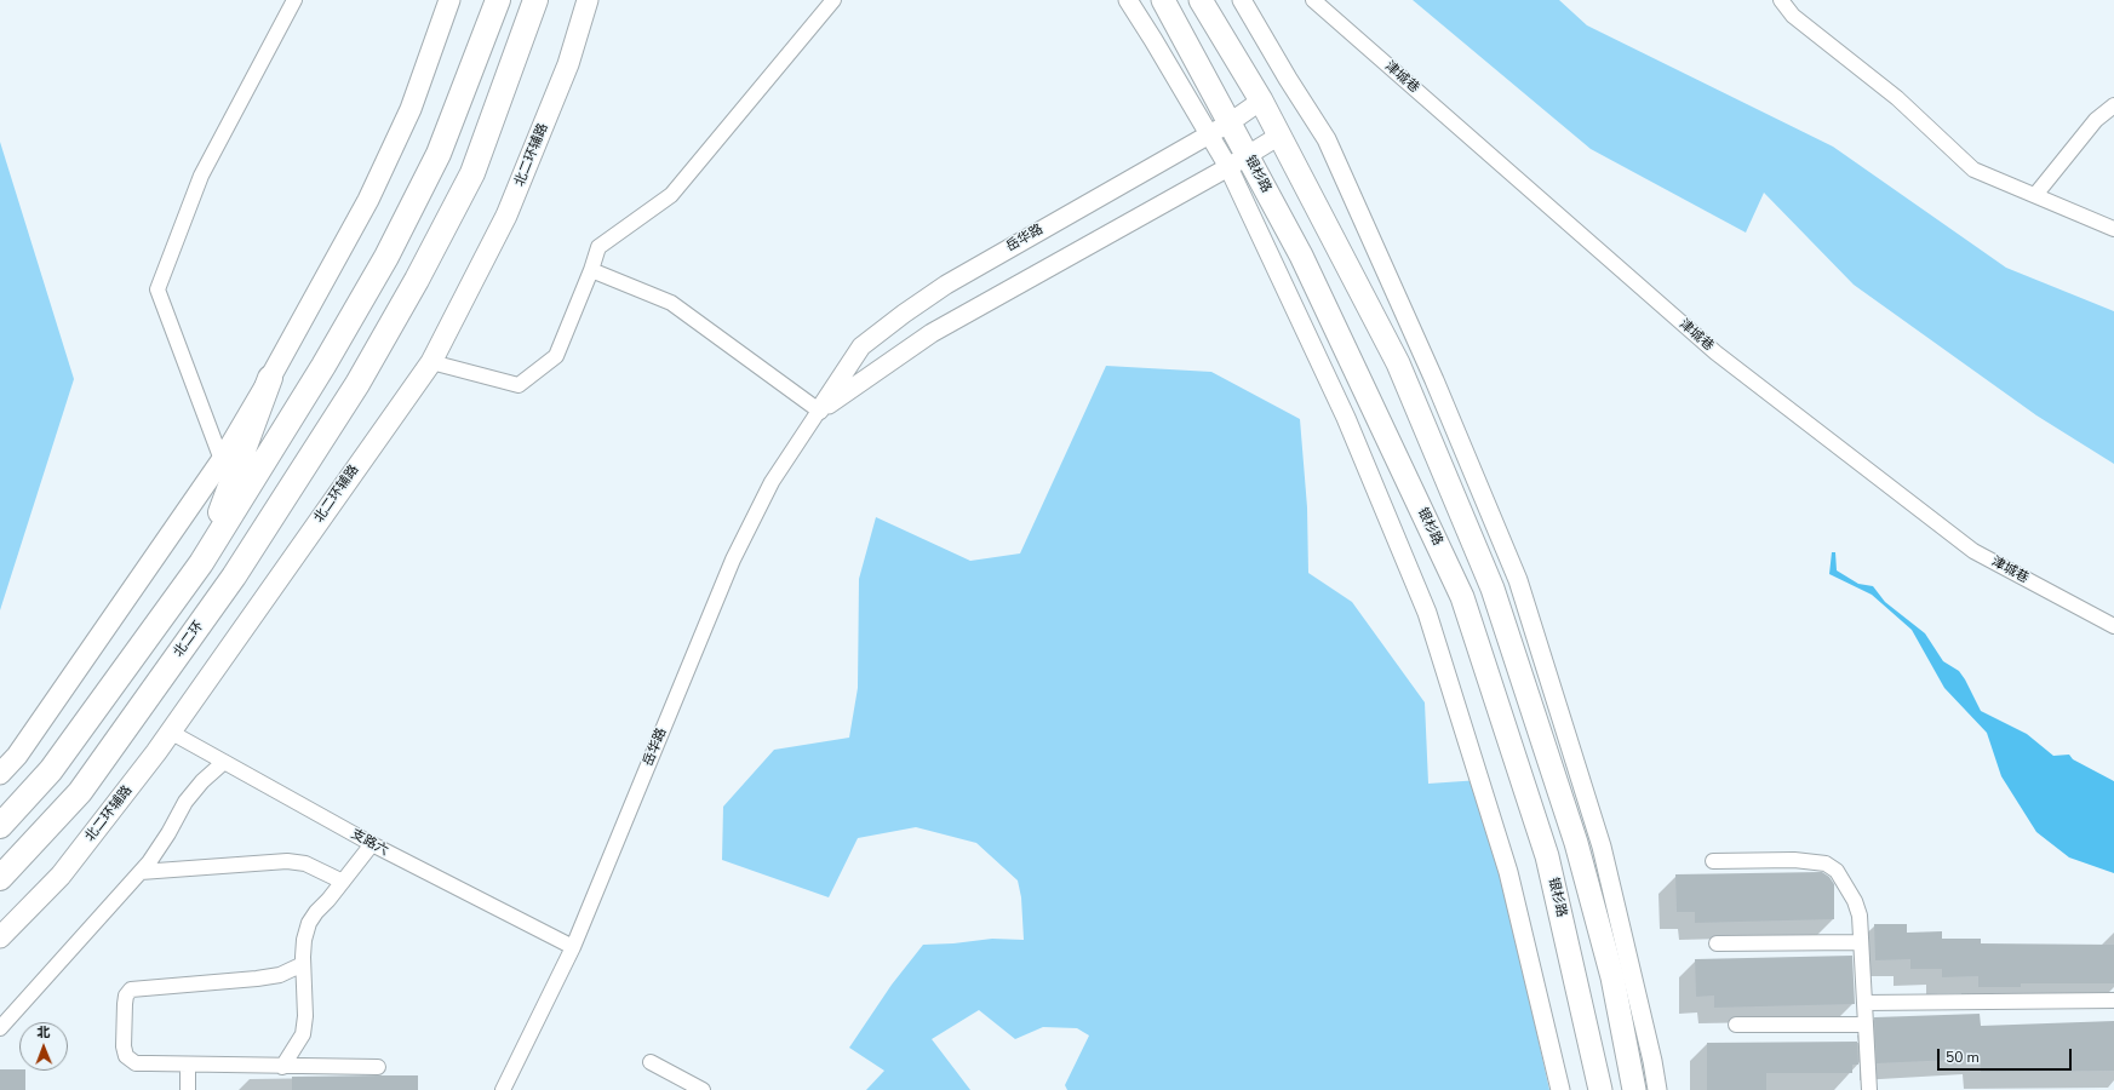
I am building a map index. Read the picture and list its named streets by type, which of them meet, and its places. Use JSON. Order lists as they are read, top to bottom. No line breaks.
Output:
{"streets":{"highway":["北二环"],"main road":["北二环辅路","银杉路"],"street":["津城巷","岳华路","支路六"]},"crossings":[["北二环辅路","支路六"],["银杉路","岳华路"],["岳华路","支路六"]],"scale_bar":"50 m","north":"top"}
